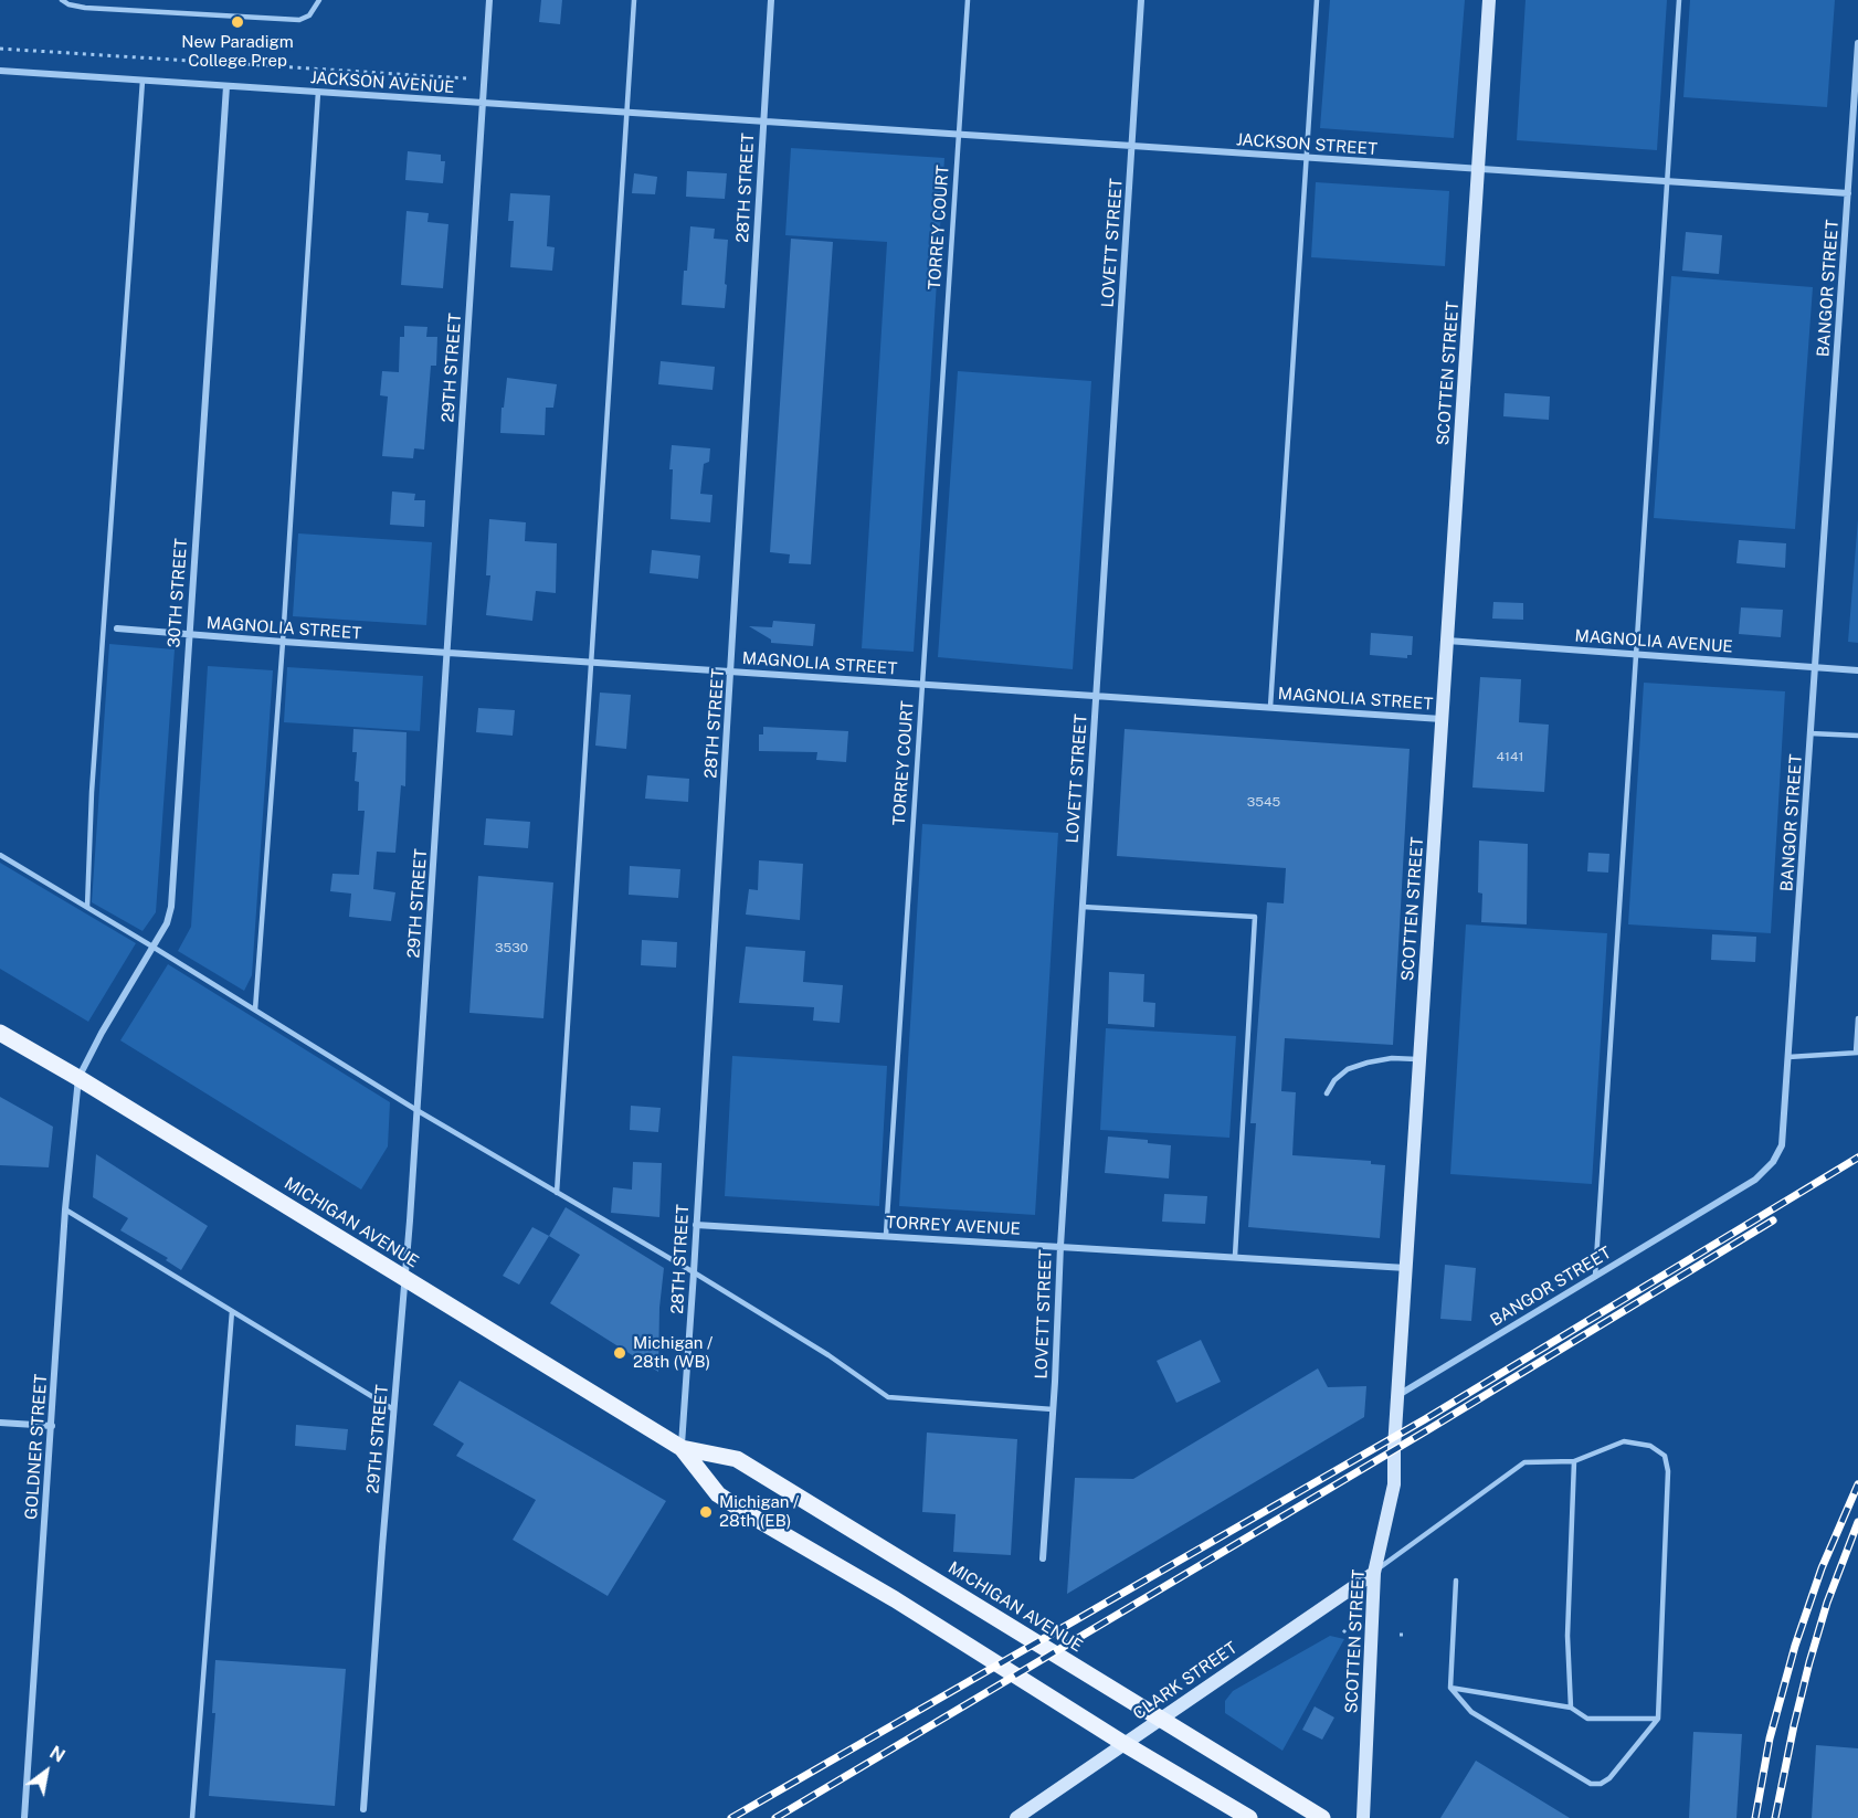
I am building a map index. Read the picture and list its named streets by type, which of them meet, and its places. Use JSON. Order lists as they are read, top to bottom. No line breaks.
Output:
{"streets":{"main road":["MICHIGAN AVENUE"],"street":["JACKSON AVENUE","JACKSON STREET","28TH STREET","LOVETT STREET","BANGOR STREET","29TH STREET","SCOTTEN STREET","30TH STREET","MAGNOLIA STREET","MAGNOLIA AVENUE","TORREY AVENUE","GOLDNER STREET","CLARK STREET"],"lane":["TORREY COURT"]},"crossings":[["JACKSON AVENUE","JACKSON STREET"],["JACKSON AVENUE","28TH STREET"],["JACKSON AVENUE","29TH STREET"],["JACKSON AVENUE","30TH STREET"],["JACKSON STREET","28TH STREET"],["JACKSON STREET","TORREY COURT"],["JACKSON STREET","LOVETT STREET"],["JACKSON STREET","BANGOR STREET"],["JACKSON STREET","SCOTTEN STREET"],["28TH STREET","MAGNOLIA STREET"],["28TH STREET","MICHIGAN AVENUE"],["28TH STREET","TORREY AVENUE"],["TORREY COURT","MAGNOLIA STREET"],["TORREY COURT","TORREY AVENUE"],["LOVETT STREET","MAGNOLIA STREET"],["LOVETT STREET","TORREY AVENUE"],["BANGOR STREET","SCOTTEN STREET"],["BANGOR STREET","MAGNOLIA AVENUE"],["29TH STREET","MAGNOLIA STREET"],["29TH STREET","MICHIGAN AVENUE"],["SCOTTEN STREET","MAGNOLIA STREET"],["SCOTTEN STREET","MAGNOLIA AVENUE"],["SCOTTEN STREET","TORREY AVENUE"],["SCOTTEN STREET","CLARK STREET"],["30TH STREET","MAGNOLIA STREET"],["30TH STREET","MICHIGAN AVENUE"],["30TH STREET","GOLDNER STREET"],["MICHIGAN AVENUE","GOLDNER STREET"],["MICHIGAN AVENUE","CLARK STREET"]],"places":["New Paradigm College Prep","Michigan / 28th (WB)","Michigan / 28th (EB)"],"house_numbers":["4141","3545","3530"],"north":"top right"}
